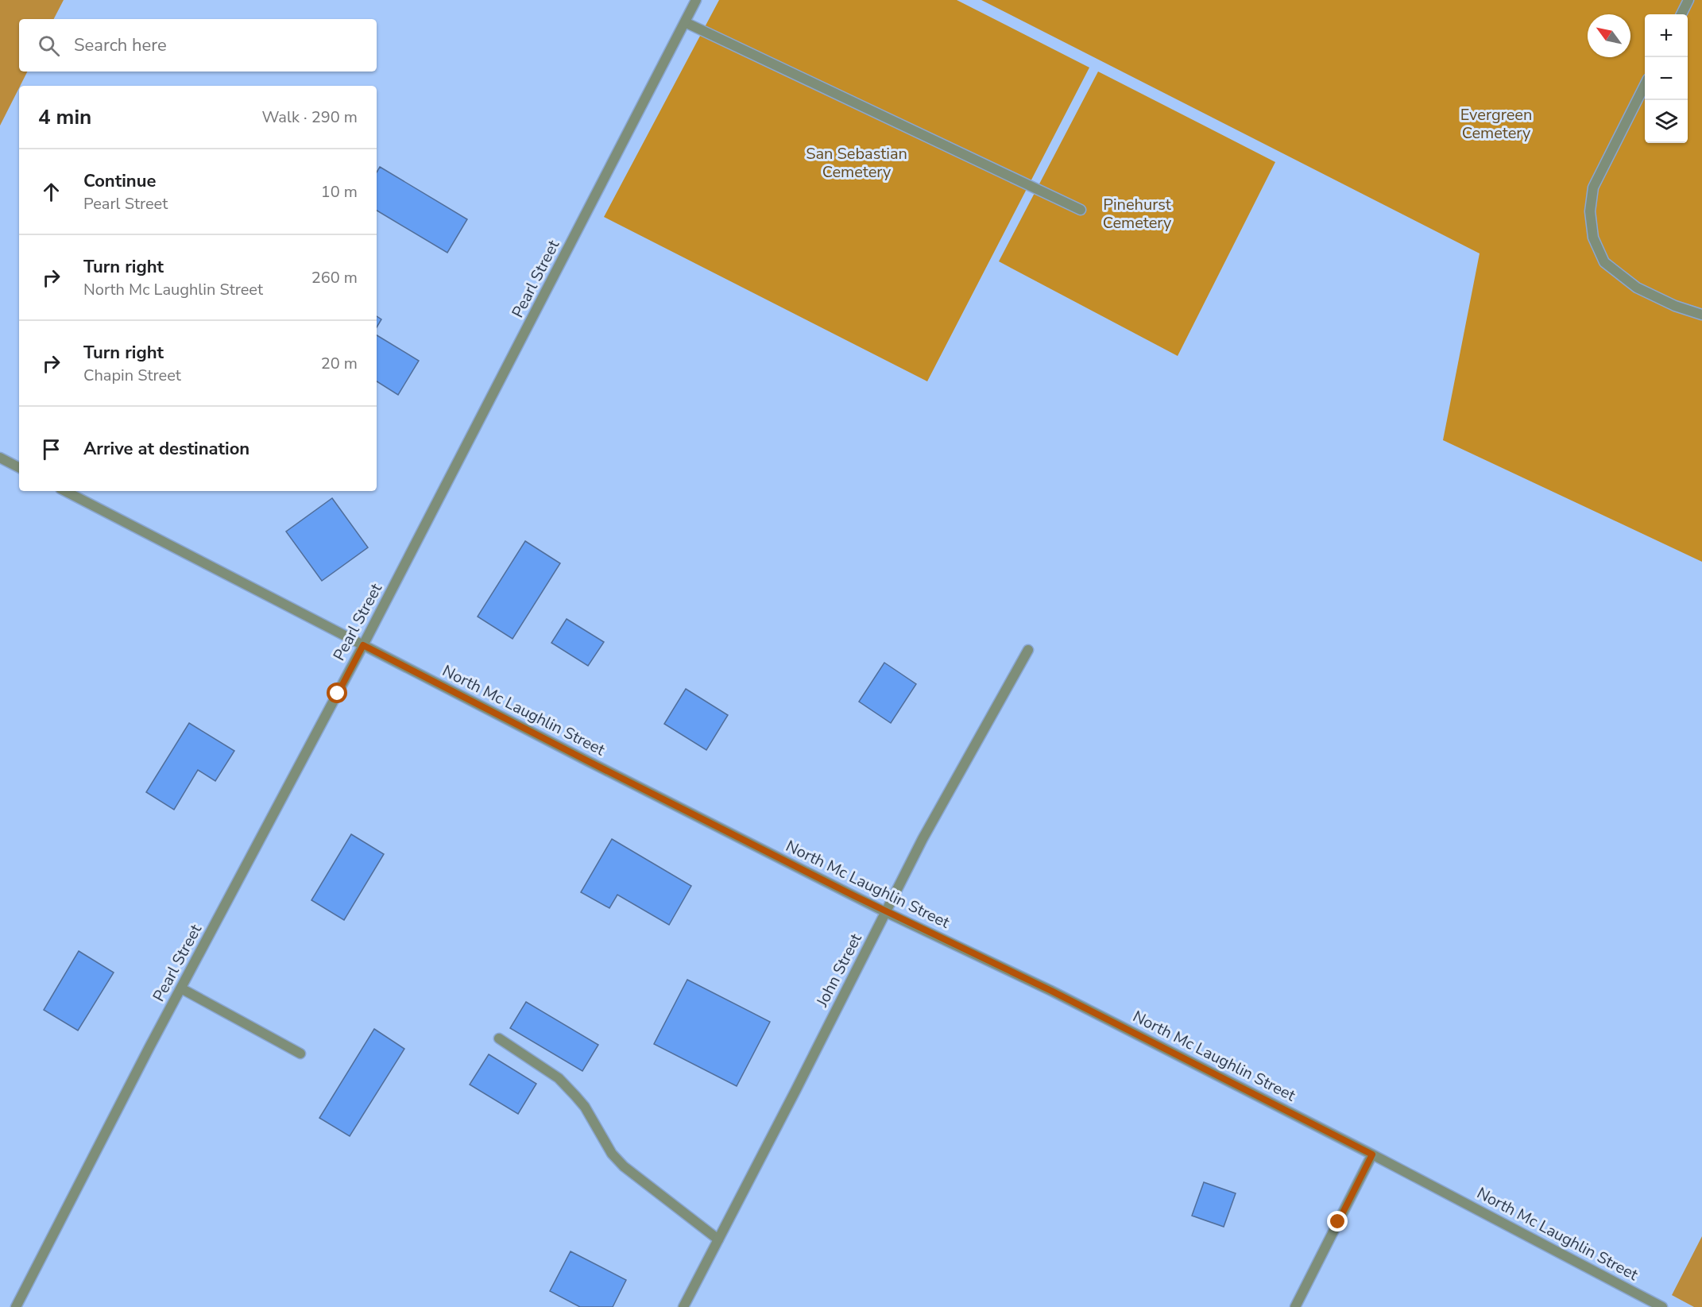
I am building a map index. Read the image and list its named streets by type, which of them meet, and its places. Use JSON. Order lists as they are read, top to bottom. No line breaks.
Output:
{"streets":{"street":["Pearl Street","North Mc Laughlin Street","John Street"]},"crossings":[["Pearl Street","North Mc Laughlin Street"],["North Mc Laughlin Street","John Street"]],"parks":["Evergreen Cemetery","San Sebastian Cemetery","Pinehurst Cemetery"],"north":"top left","page":{"map_buttons":["+","−"],"search":"Search here","heading":["4 min","Walk · 290 m"],"list":[["Continue","Pearl Street","10 m"],["Turn right","North Mc Laughlin Street","260 m"],["Turn right","Chapin Street","20 m"],"Arrive at destination"]}}
